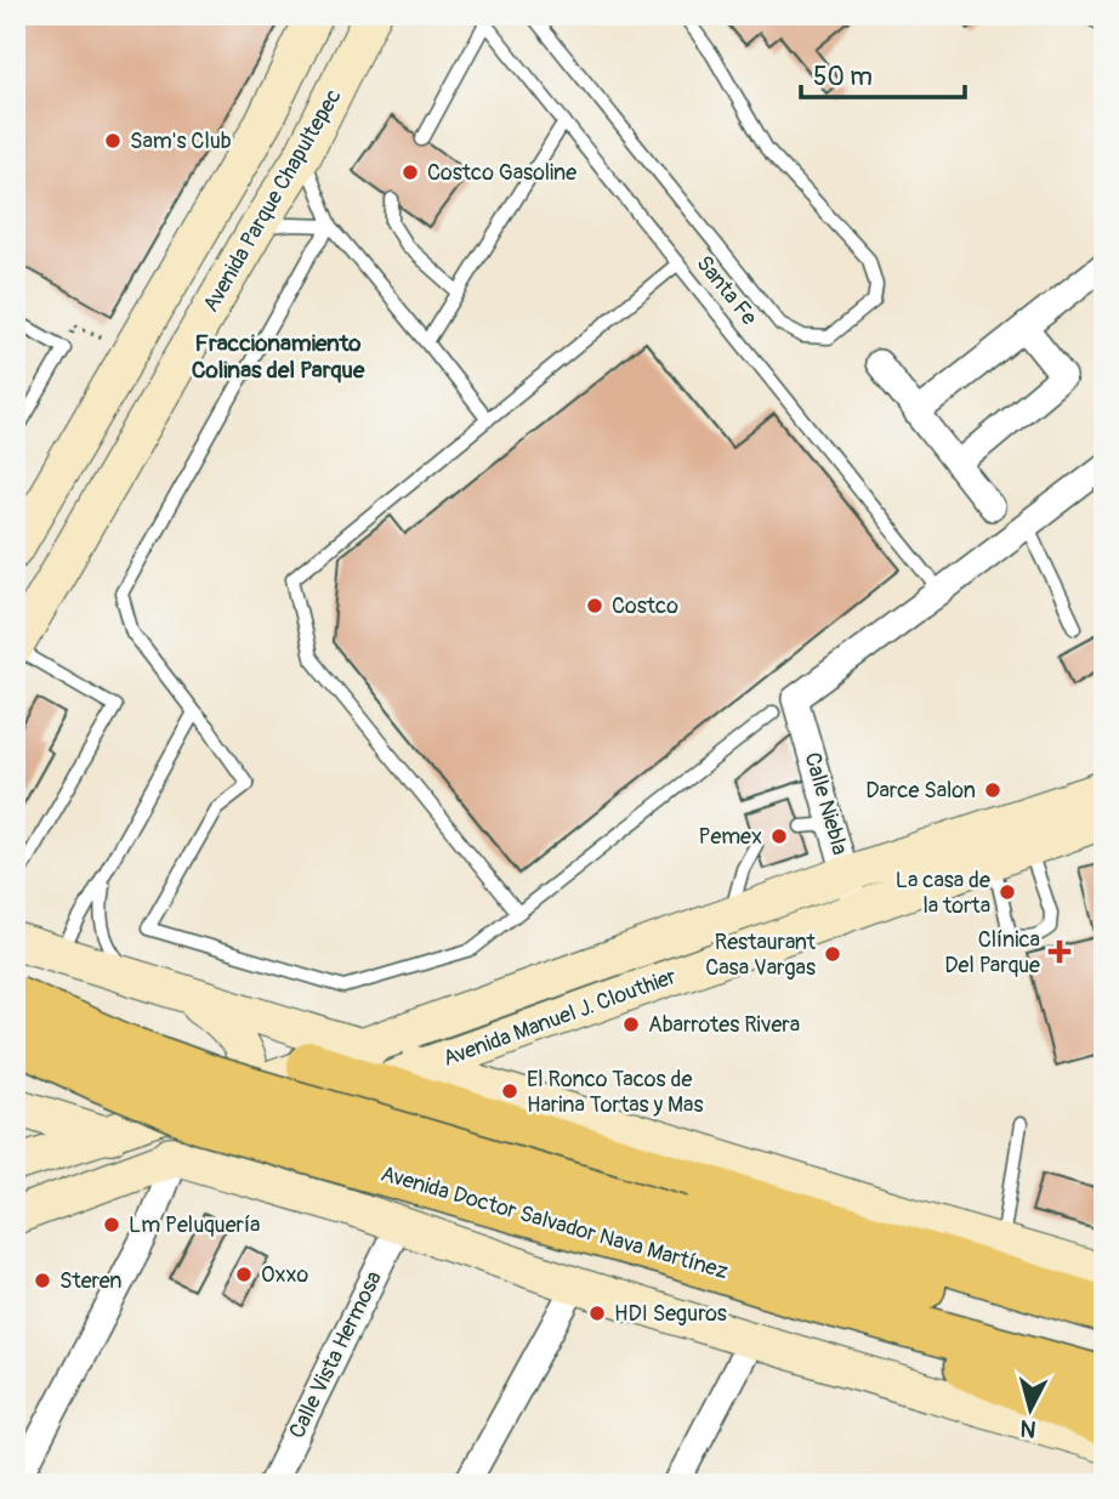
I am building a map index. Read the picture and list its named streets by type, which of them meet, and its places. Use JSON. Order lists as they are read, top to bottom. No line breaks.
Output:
{"streets":{"highway":["Avenida Doctor Salvador Nava Martínez"],"main road":["Avenida Parque Chapultepec","Avenida Manuel J. Clouthier"],"street":["Calle Niebla","Calle Vista Hermosa"],"lane":["Santa Fe"]},"crossings":[["Calle Niebla","Avenida Manuel J. Clouthier"],["Avenida Manuel J. Clouthier","Avenida Doctor Salvador Nava Martínez"],["Avenida Doctor Salvador Nava Martínez","Calle Vista Hermosa"]],"districts":["Fraccionamiento Colinas del Parque"],"places":{"other":["Sam's Club","Costco Gasoline","Costco","Darce Salon","Pemex","La casa de la torta","Restaurant Casa Vargas","Abarrotes Rivera","El Ronco Tacos de Harina Tortas y Mas","Lm Peluquería","Oxxo","Steren","HDI Seguros"],"health":["Clínica Del Parque"]},"scale_bar":"50 m","north":"bottom"}
